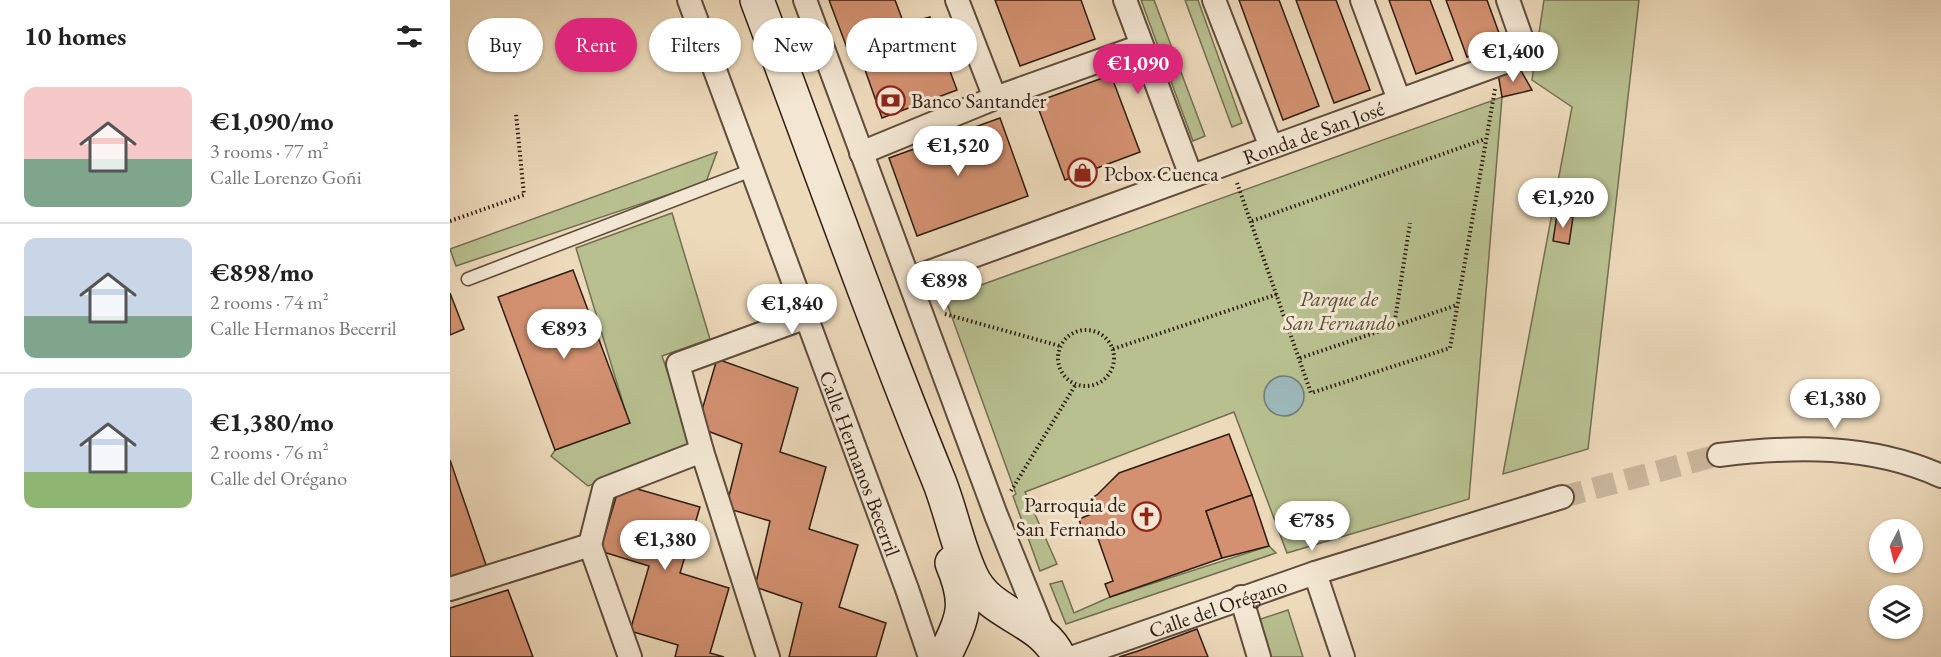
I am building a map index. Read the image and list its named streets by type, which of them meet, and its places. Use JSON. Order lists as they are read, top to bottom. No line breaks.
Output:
{"streets":{"main road":["Calle Hermanos Becerril"],"street":["Ronda de San José","Calle del Orégano"]},"parks":["Parque de San Fernando"],"places":{"bank":["Banco Santander"],"shop":["Pcbox Cuenca"],"church":["Parroquia de San Fernando"]},"north":"bottom","page":{"heading":"10 homes","chip":["Buy","Rent","Filters","New","Apartment"],"price":["€1,400","€1,090","€1,520","€1,920","€898","€1,840","€893","€1,380","€785","€1,380"],"list":[{"name":"€1,090/mo","note":"3 rooms · 77 m² · Calle Lorenzo Goñi"},{"name":"€898/mo","note":"2 rooms · 74 m² · Calle Hermanos Becerril"},{"name":"€1,380/mo","note":"2 rooms · 76 m² · Calle del Orégano"}]}}
